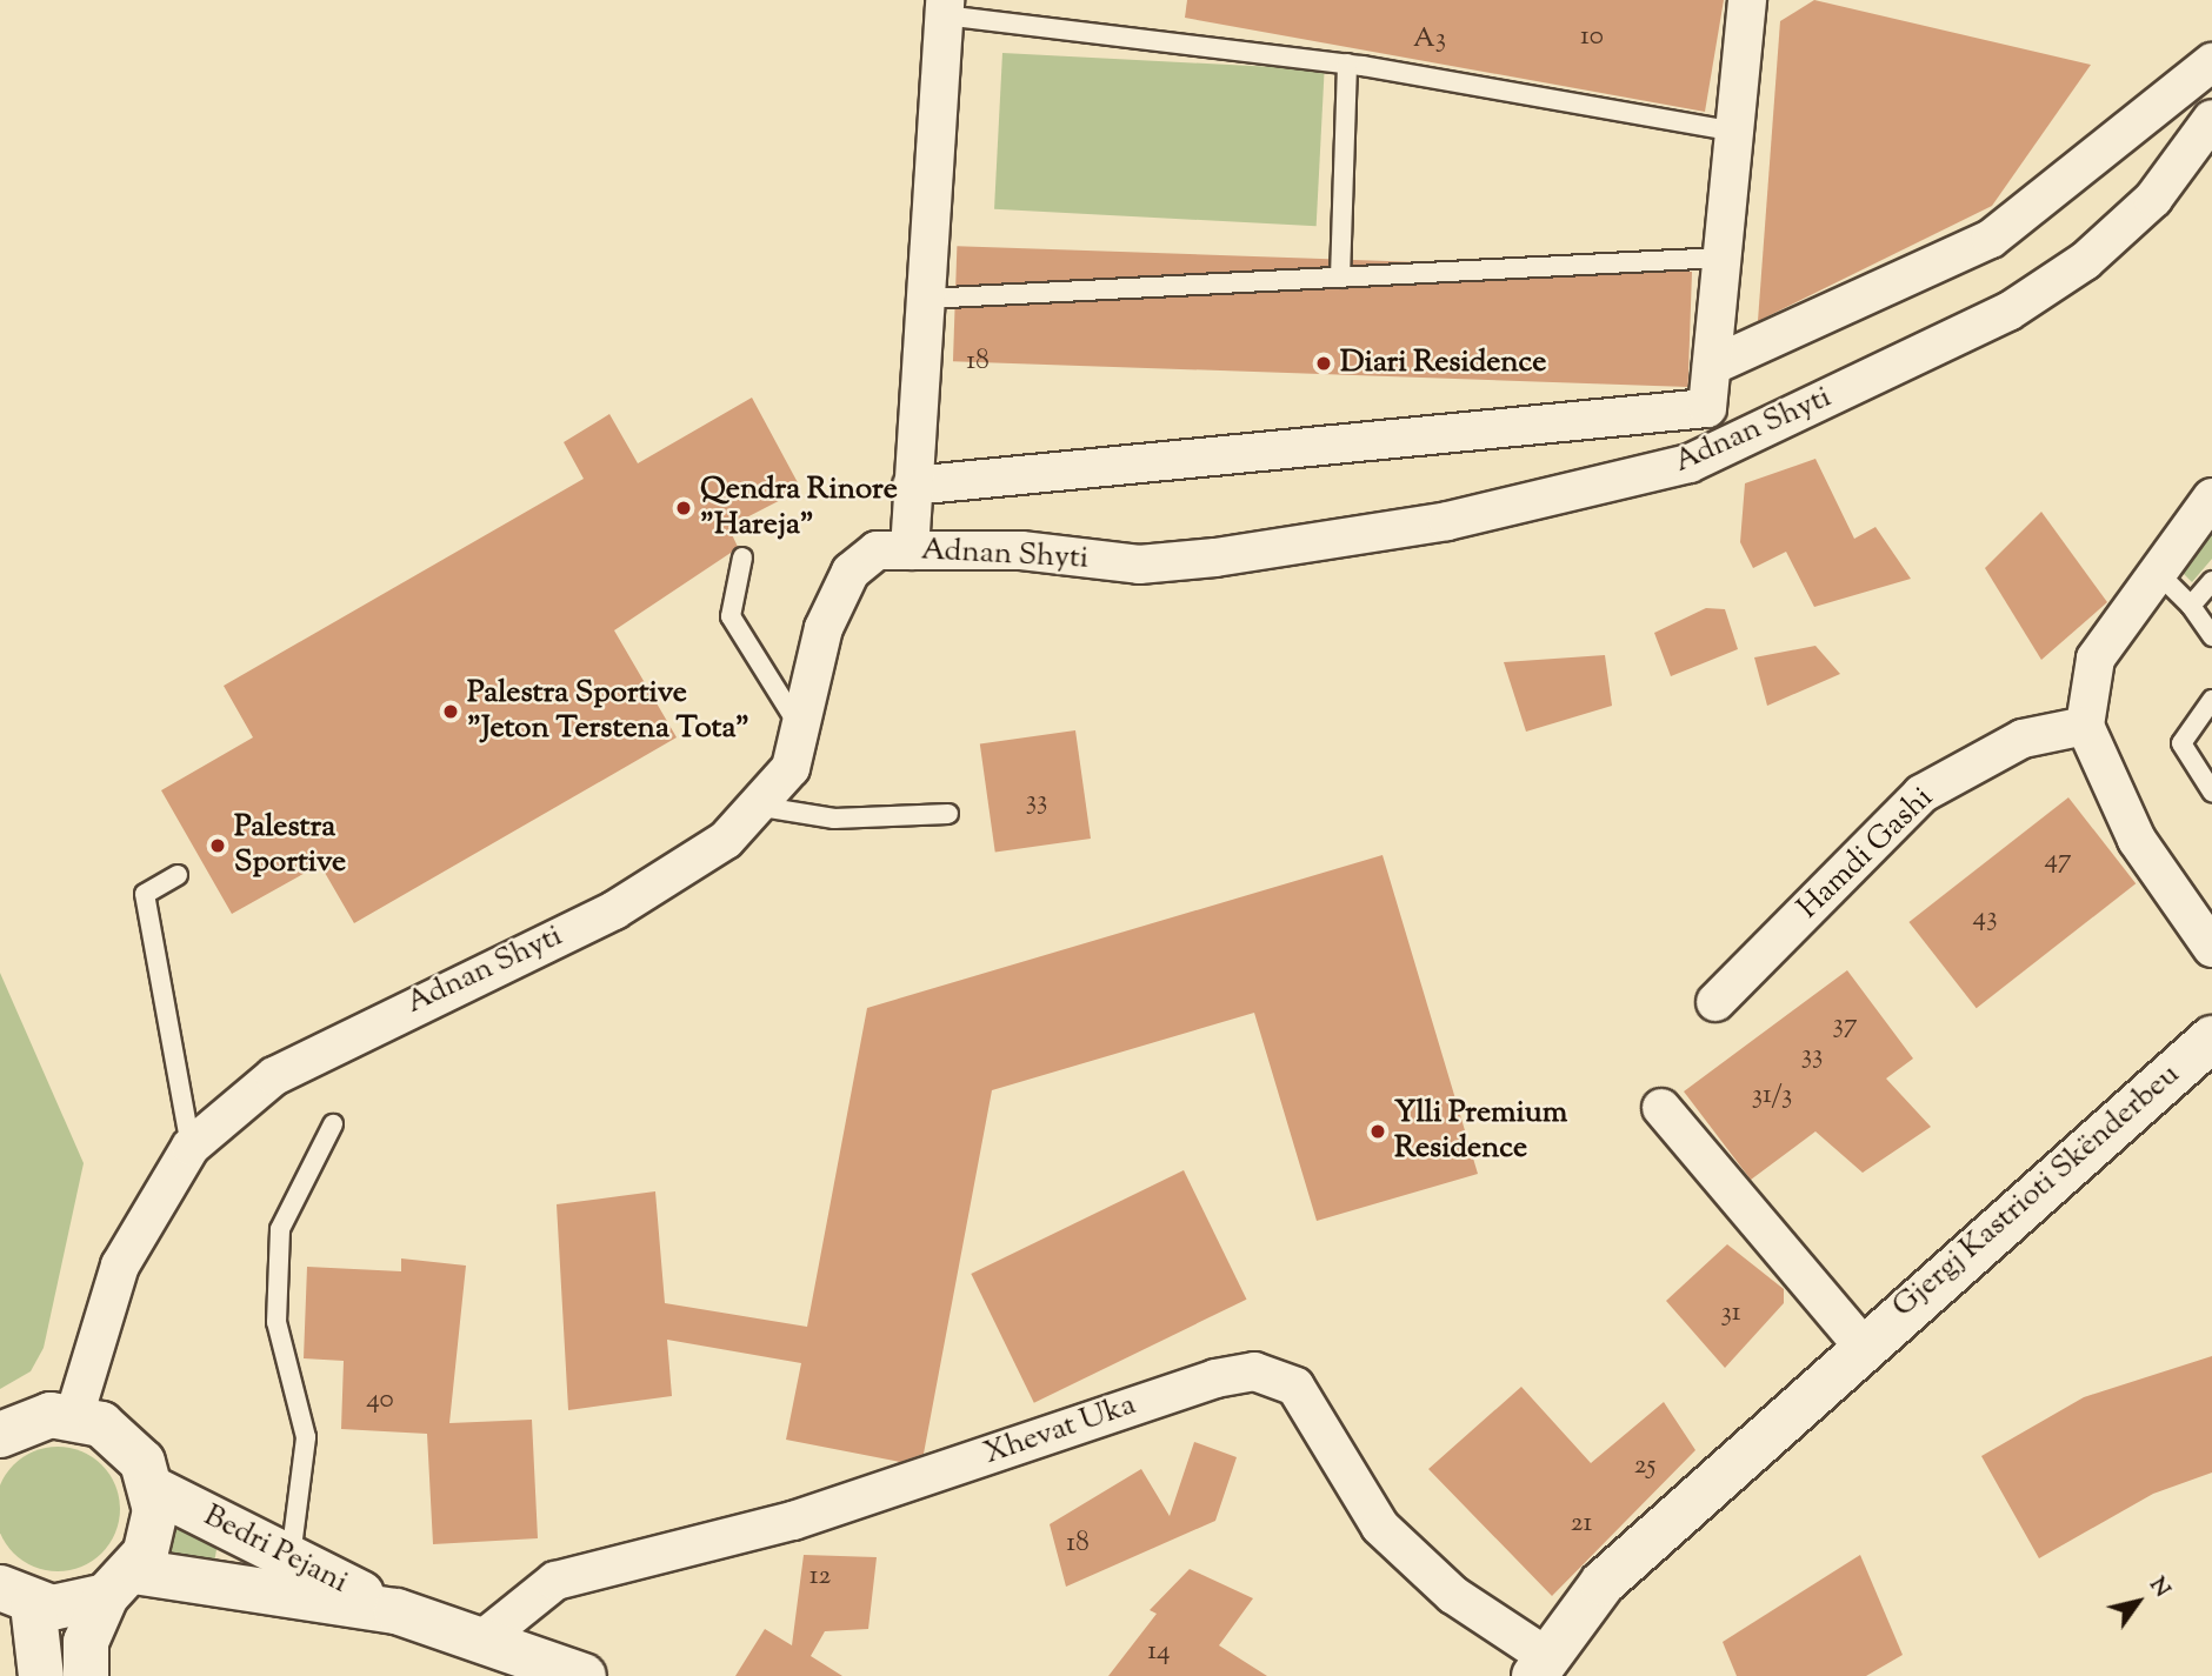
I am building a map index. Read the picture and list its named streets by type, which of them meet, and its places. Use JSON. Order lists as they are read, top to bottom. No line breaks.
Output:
{"streets":{"main road":["Gjergj Kastrioti Skënderbeu","Bedri Pejani"],"street":["Adnan Shyti","Hamdi Gashi","Xhevat Uka"]},"crossings":[["Gjergj Kastrioti Skënderbeu","Xhevat Uka"],["Xhevat Uka","Bedri Pejani"]],"places":["Diari Residence","Qendra Rinore \"Hareja\"","Palestra Sportive \"Jeton Terstena Tota\"","Palestra Sportive","Ylli Premium Residence"],"house_numbers":["10","A3","18","33","47","43","37","33","31/3","31","40","25","21","18","12","14"],"north":"top right"}
